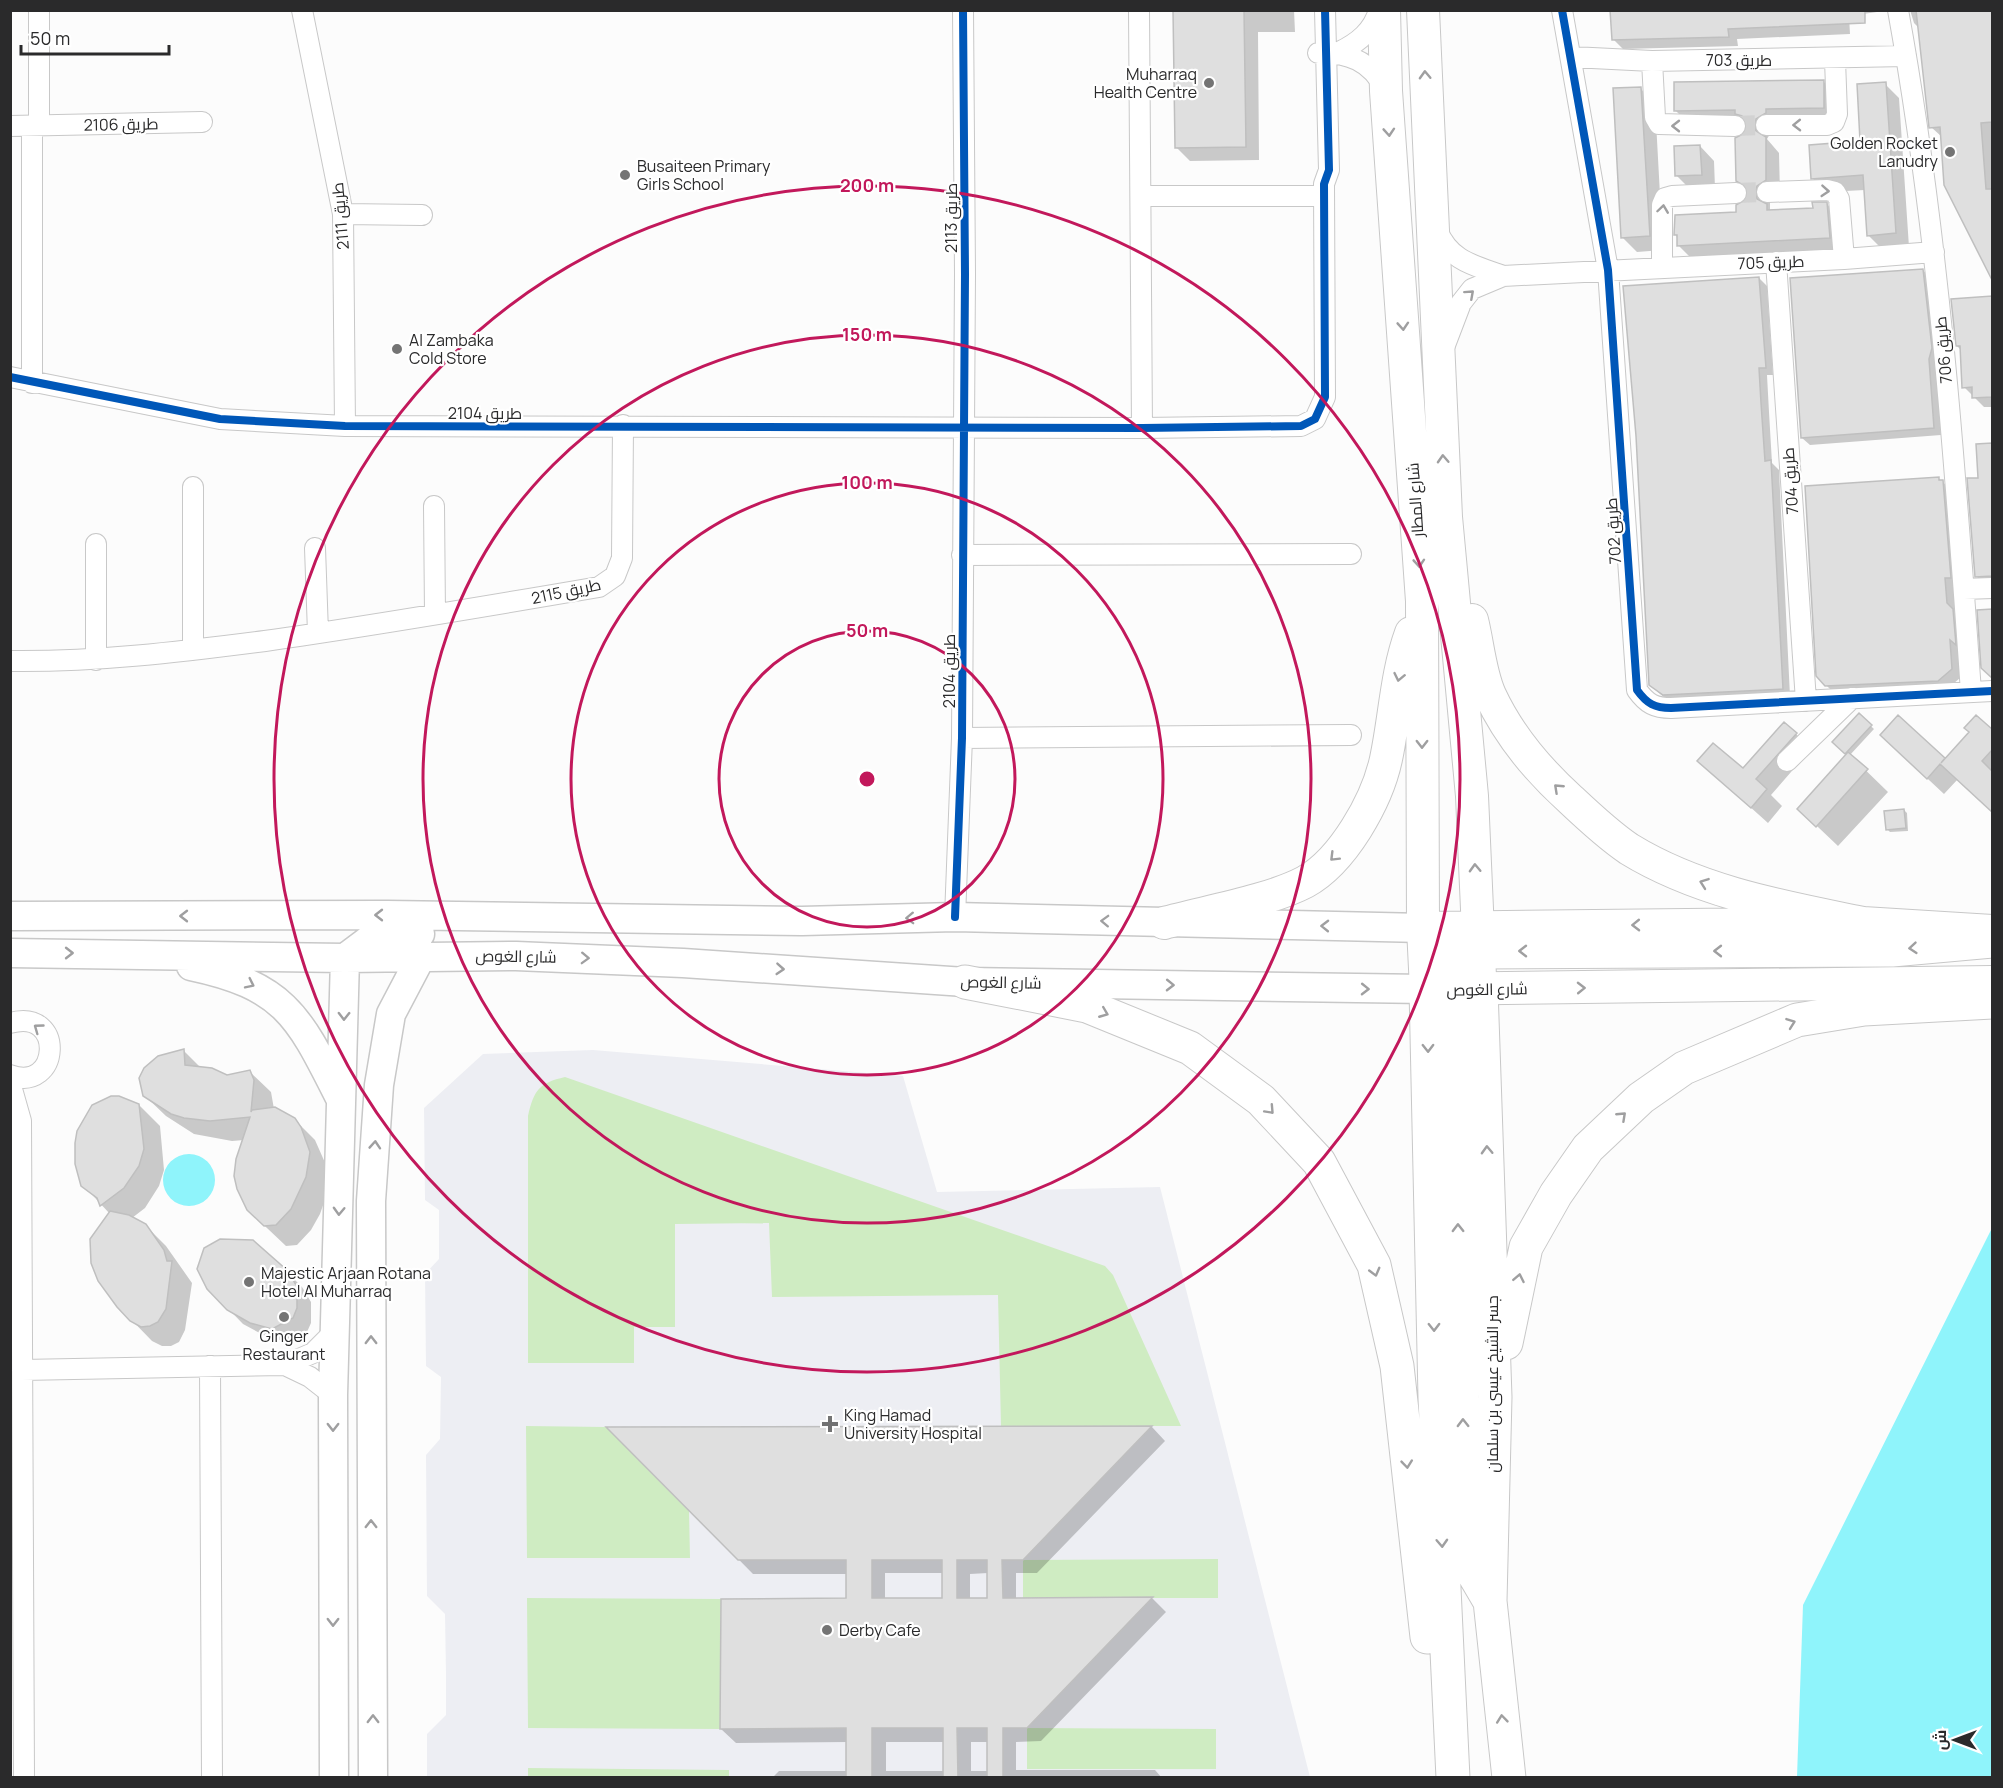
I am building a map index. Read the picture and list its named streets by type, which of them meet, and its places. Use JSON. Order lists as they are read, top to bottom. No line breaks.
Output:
{"streets":{"highway":["جسر الشيخ عيسى بن سلمان"],"main road":["شارع المطار","شارع الغوص"],"street":["طريق 703","طريق 2106","طريق 2111","طريق 2113","طريق 705","طريق 706","طريق 2104","طريق 704","طريق 702","طريق 2115"]},"crossings":[["طريق 703","طريق 706"],["طريق 703","طريق 702"],["طريق 2111","طريق 2104"],["طريق 2113","طريق 2104"],["طريق 705","طريق 706"],["طريق 705","طريق 704"],["طريق 705","طريق 702"],["طريق 706","طريق 702"],["طريق 2104","طريق 2115"],["طريق 704","طريق 702"],["شارع المطار","شارع الغوص"],["شارع المطار","جسر الشيخ عيسى بن سلمان"],["شارع الغوص","جسر الشيخ عيسى بن سلمان"]],"places":{"other":["Muharraq Health Centre","Golden Rocket Lanudry","Busaiteen Primary Girls School","Al Zambaka Cold Store","Majestic Arjaan Rotana Hotel Al Muharraq","Ginger Restaurant","Derby Cafe"],"health":["King Hamad University Hospital"]},"scale_bar":"50 m","north":"left","rings":["200 m","150 m","100 m","50 m"]}
